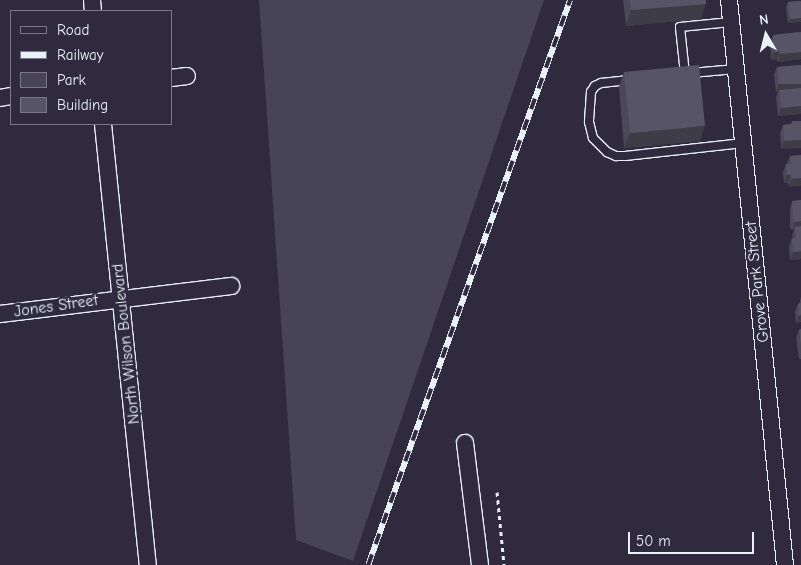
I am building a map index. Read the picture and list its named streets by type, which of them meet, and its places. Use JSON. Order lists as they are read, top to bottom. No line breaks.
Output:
{"streets":{"street":["Grove Park Street","Jones Street","North Wilson Boulevard"]},"crossings":[["Jones Street","North Wilson Boulevard"]],"legend":["Road","Railway","Park","Building"],"scale_bar":"50 m","north":"top"}
